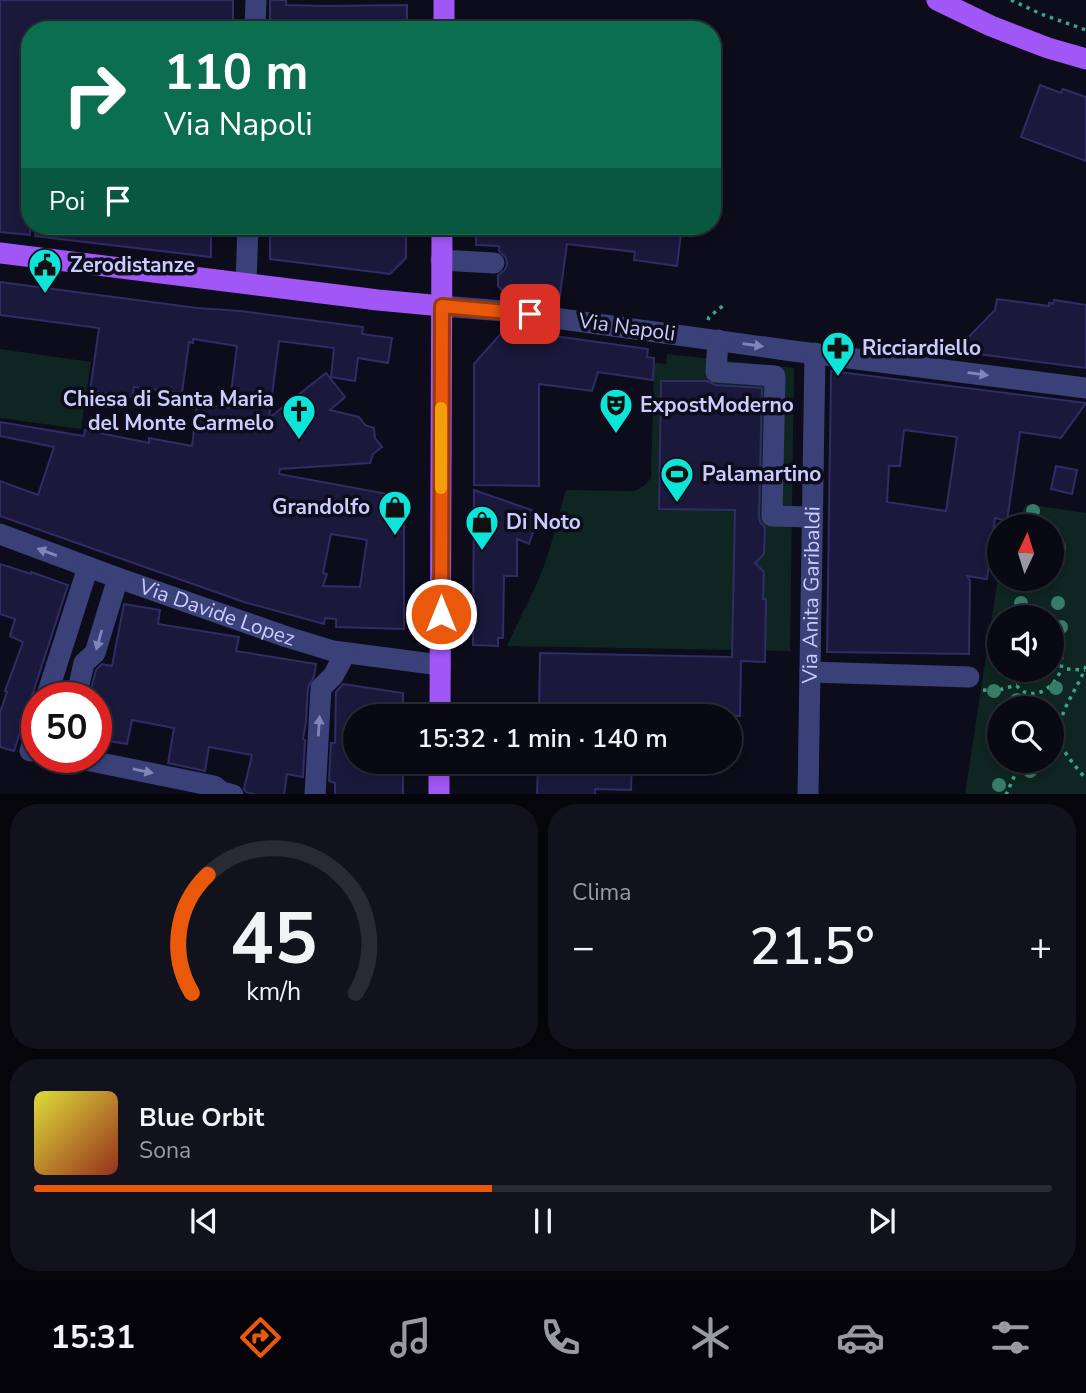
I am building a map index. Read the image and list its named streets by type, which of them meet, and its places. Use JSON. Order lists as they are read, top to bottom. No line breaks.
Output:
{"streets":{"main road":["Via Napoli"],"street":["Via Anita Garibaldi","Via Davide Lopez"]},"crossings":[["Via Napoli","Via Anita Garibaldi"]],"places":{"public building":["Zerodistanze"],"pharmacy":["Ricciardiello"],"theatre":["ExpostModerno"],"church":["Chiesa di Santa Maria del Monte Carmelo"],"sports":["Palamartino"],"shop":["Grandolfo","Di Noto"]},"north":"top","page":{"turn":["110 m","Via Napoli"],"then":"Poi","limit":"50","trip":"15:32 · 1 min · 140 m","tile":"Clima","heat":["−","21.5°","+"],"song":["Blue Orbit","Sona"],"tabs":"15:31","gauge":["45","km/h"]}}
